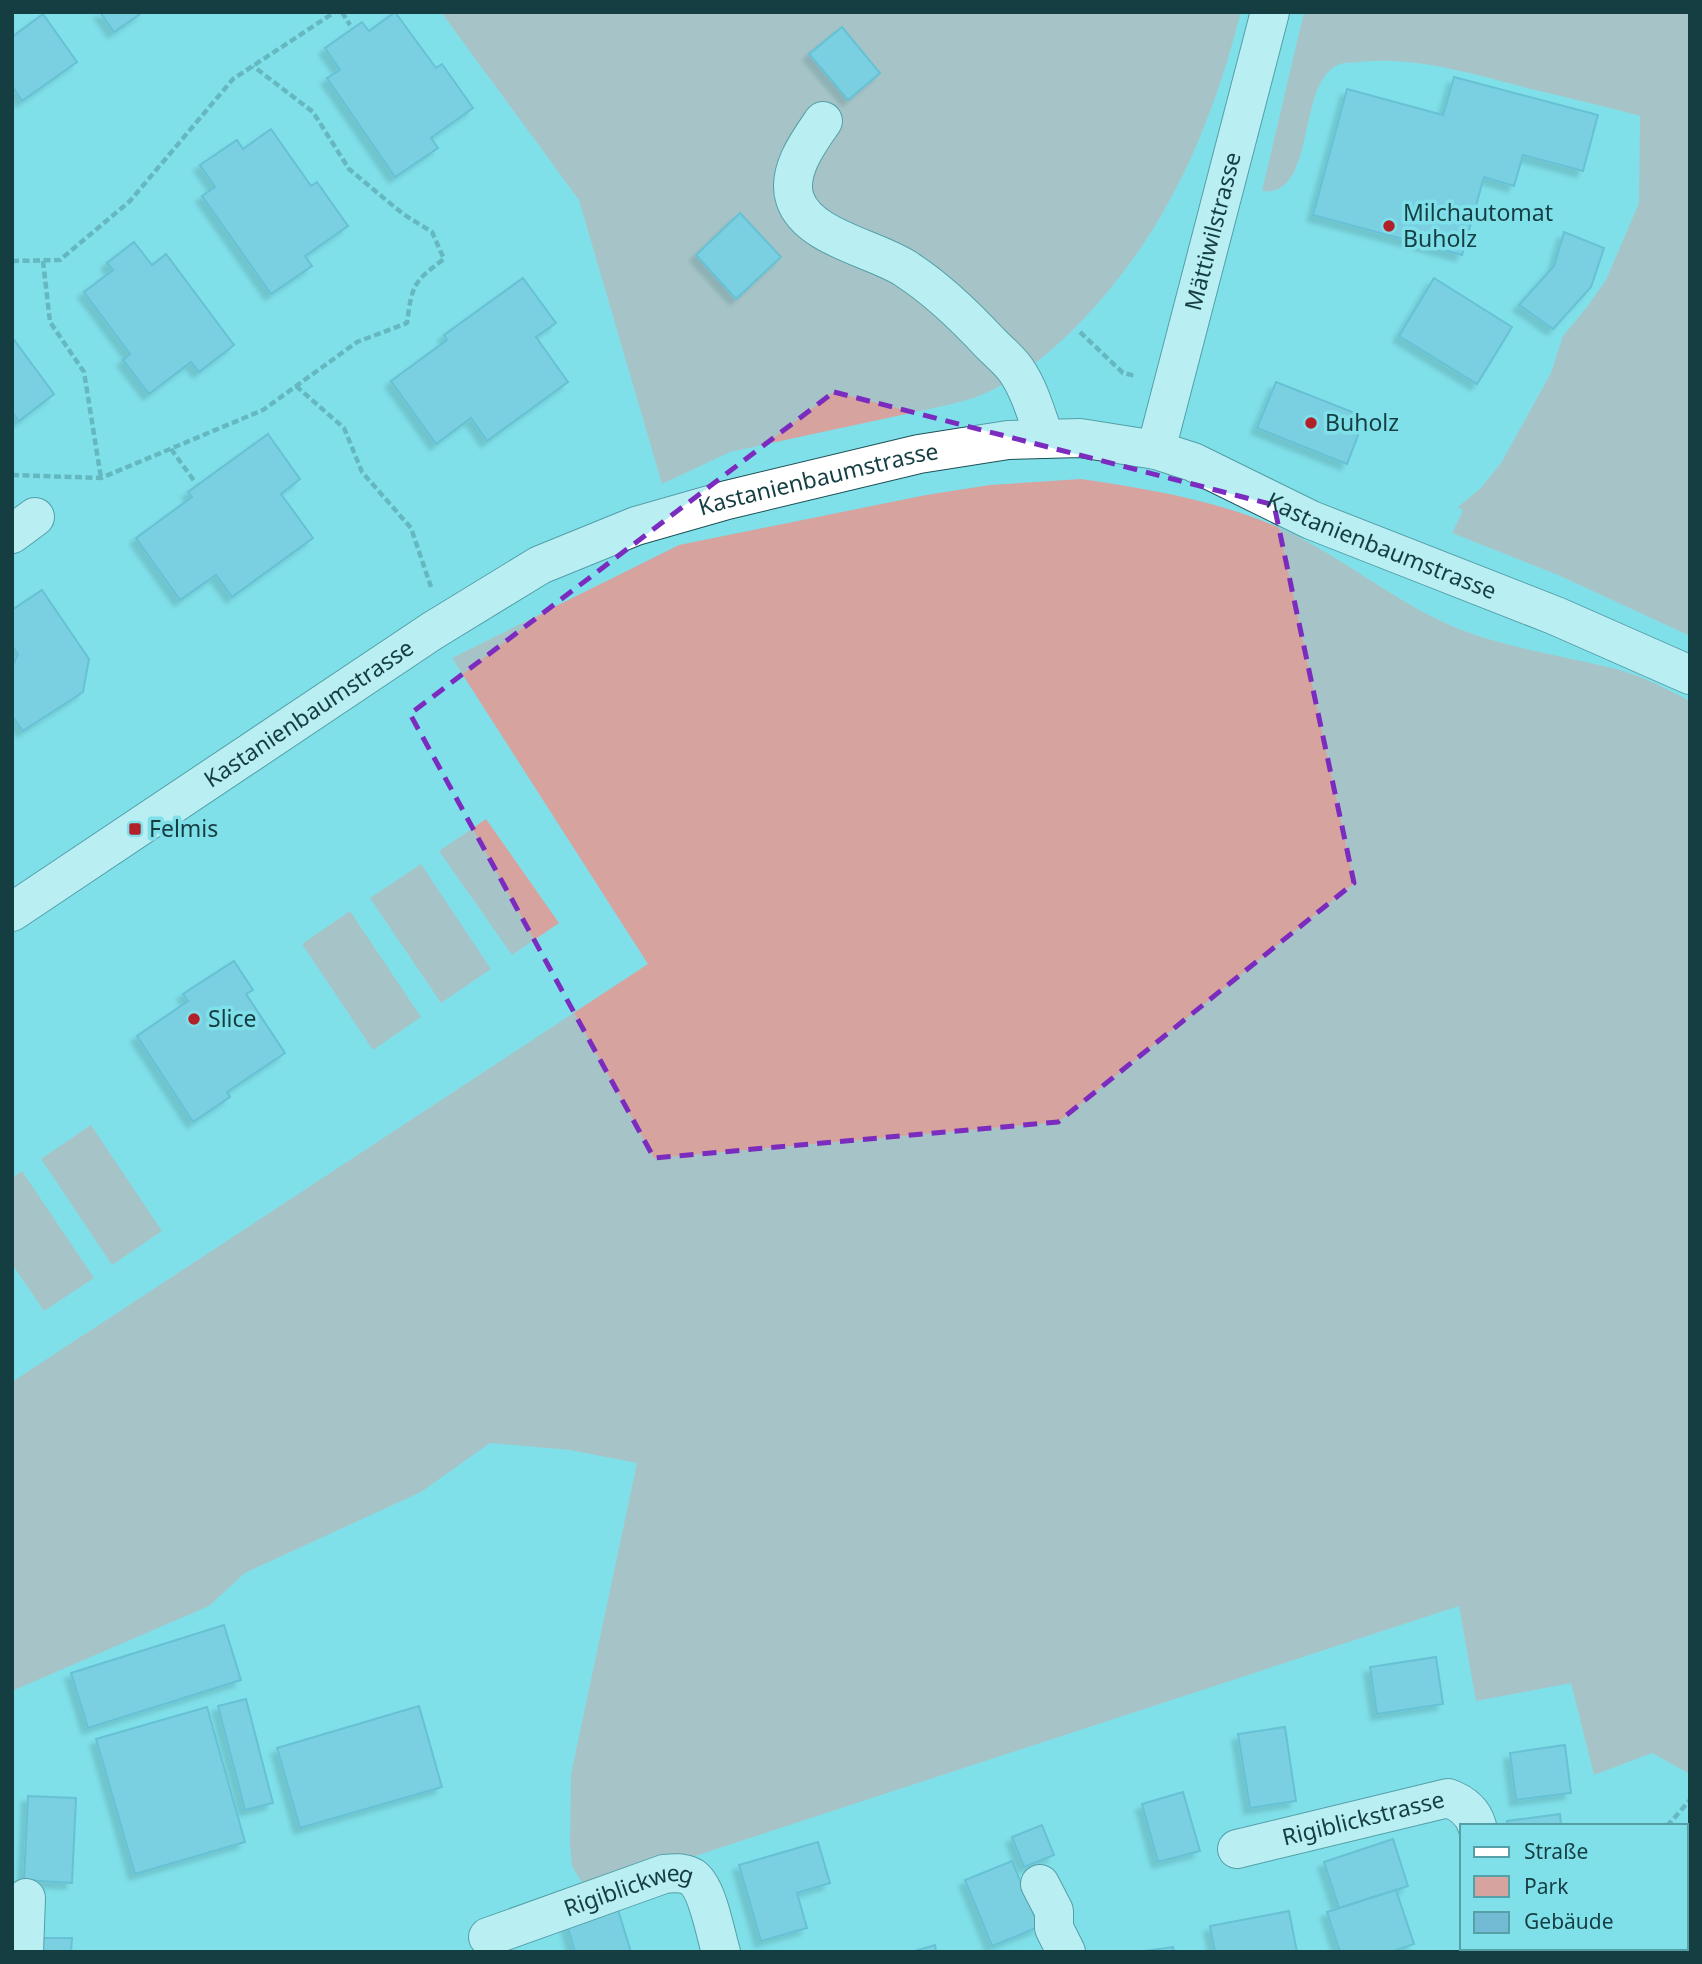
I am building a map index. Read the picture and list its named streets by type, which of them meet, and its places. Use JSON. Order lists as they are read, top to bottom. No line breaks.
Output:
{"streets":{"street":["Mättiwilstrasse","Kastanienbaumstrasse","Rigiblickstrasse","Rigiblickweg"]},"crossings":[["Mättiwilstrasse","Kastanienbaumstrasse"]],"places":{"other":["Milchautomat Buholz","Buholz","Slice"],"transit":["Felmis"]},"legend":["Straße","Park","Gebäude"]}
